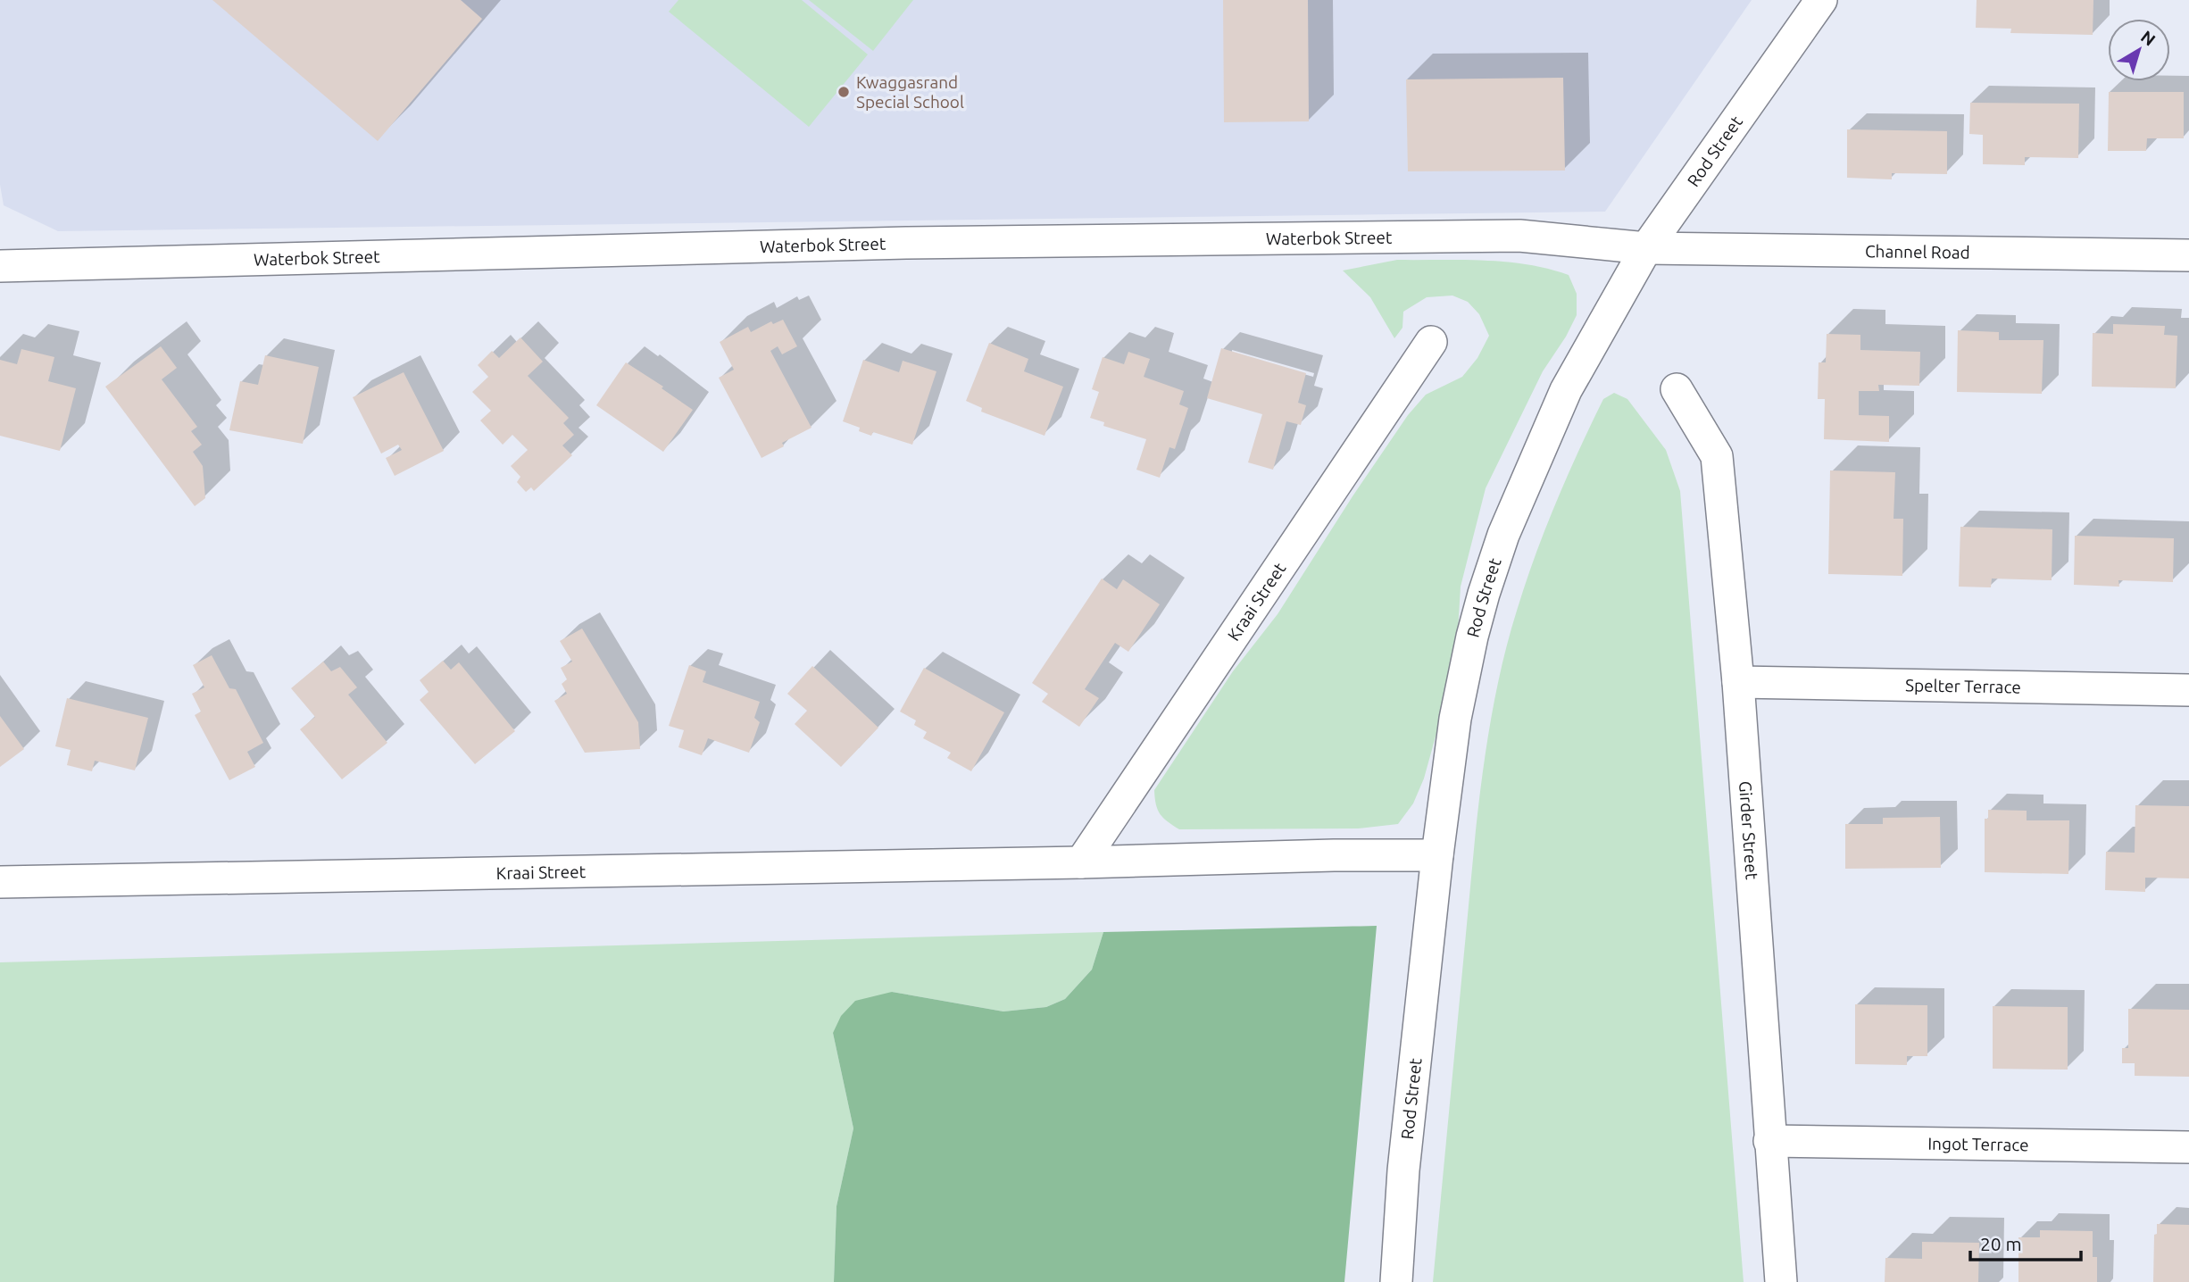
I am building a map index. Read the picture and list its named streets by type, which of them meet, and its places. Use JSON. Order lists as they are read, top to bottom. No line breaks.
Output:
{"streets":{"street":["Rod Street","Waterbok Street","Channel Road","Kraai Street","Spelter Terrace","Girder Street","Ingot Terrace"]},"crossings":[["Rod Street","Waterbok Street"],["Rod Street","Channel Road"],["Rod Street","Kraai Street"],["Waterbok Street","Channel Road"],["Spelter Terrace","Girder Street"],["Girder Street","Ingot Terrace"]],"places":["Kwaggasrand Special School"],"scale_bar":"20 m","north":"top right"}
